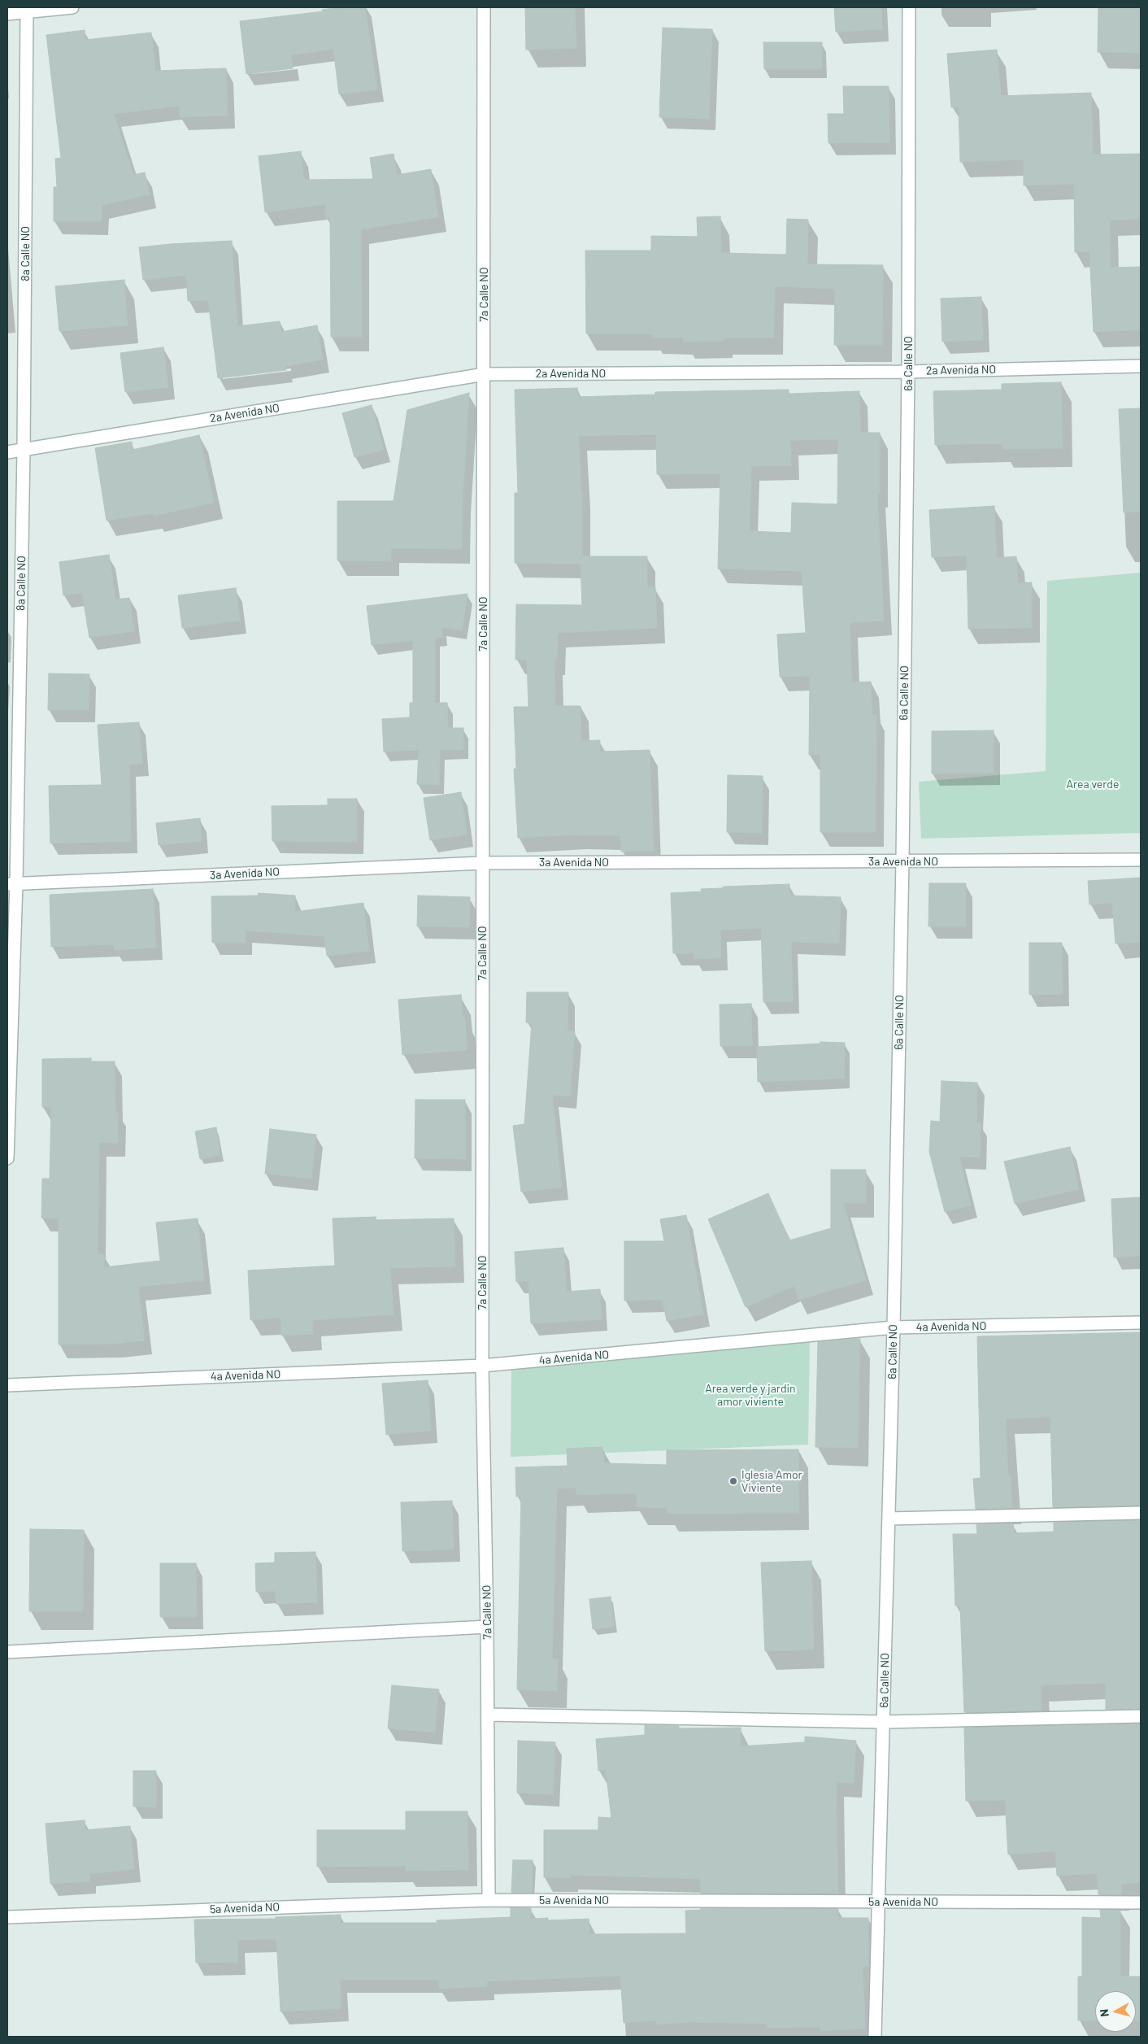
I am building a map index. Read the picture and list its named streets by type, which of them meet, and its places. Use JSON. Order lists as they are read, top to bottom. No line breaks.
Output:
{"streets":{"street":["8a Calle NO","7a Calle NO","6a Calle NO","2a Avenida NO","3a Avenida NO","4a Avenida NO","5a Avenida NO"]},"crossings":[["8a Calle NO","2a Avenida NO"],["8a Calle NO","3a Avenida NO"],["7a Calle NO","2a Avenida NO"],["7a Calle NO","3a Avenida NO"],["7a Calle NO","4a Avenida NO"],["7a Calle NO","5a Avenida NO"],["6a Calle NO","2a Avenida NO"],["6a Calle NO","3a Avenida NO"],["6a Calle NO","4a Avenida NO"],["6a Calle NO","5a Avenida NO"]],"parks":["Area verde","Area verde y jardin amor viviente"],"places":["Iglesia Amor Viviente"],"north":"left"}
